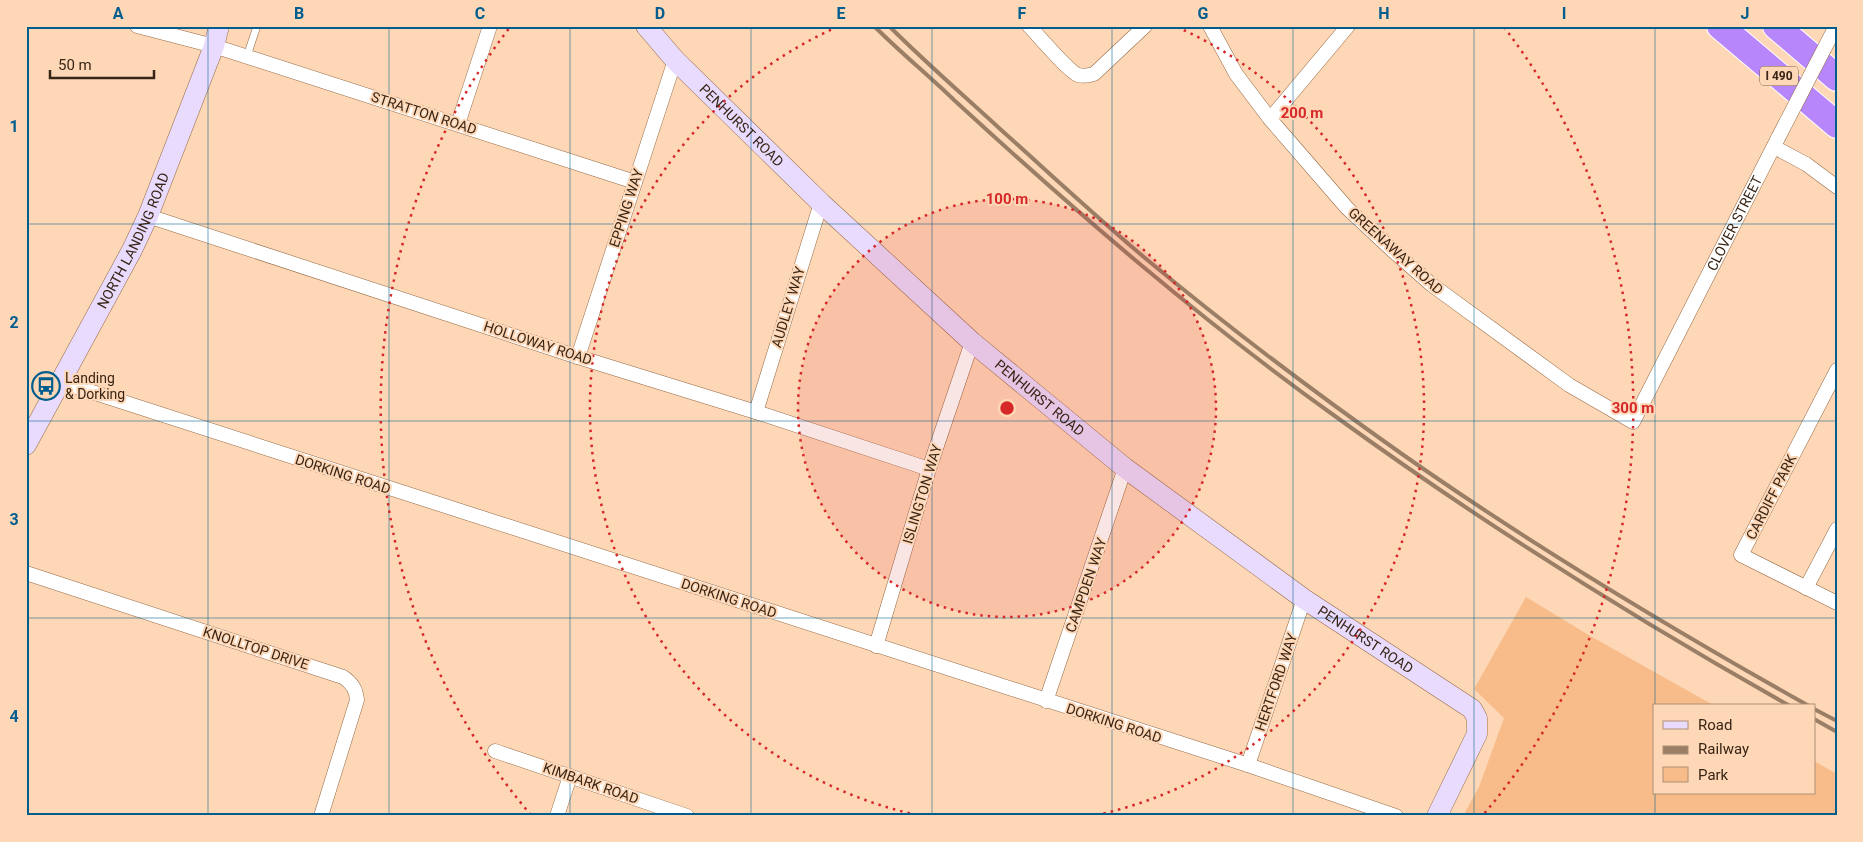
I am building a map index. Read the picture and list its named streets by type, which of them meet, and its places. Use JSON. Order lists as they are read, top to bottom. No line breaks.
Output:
{"streets":{"highway":["I 490"],"street":["STRATTON ROAD","PENHURST ROAD","EPPING WAY","CLOVER STREET","NORTH LANDING ROAD","GREENAWAY ROAD","AUDLEY WAY","HOLLOWAY ROAD","DORKING ROAD","ISLINGTON WAY","CARDIFF PARK","CAMPDEN WAY","KNOLLTOP DRIVE","HERTFORD WAY","KIMBARK ROAD"]},"crossings":[["STRATTON ROAD","EPPING WAY"],["STRATTON ROAD","NORTH LANDING ROAD"],["PENHURST ROAD","EPPING WAY"],["PENHURST ROAD","AUDLEY WAY"],["PENHURST ROAD","ISLINGTON WAY"],["PENHURST ROAD","CAMPDEN WAY"],["PENHURST ROAD","HERTFORD WAY"],["EPPING WAY","HOLLOWAY ROAD"],["CLOVER STREET","GREENAWAY ROAD"],["NORTH LANDING ROAD","HOLLOWAY ROAD"],["NORTH LANDING ROAD","DORKING ROAD"],["AUDLEY WAY","HOLLOWAY ROAD"],["HOLLOWAY ROAD","ISLINGTON WAY"],["DORKING ROAD","ISLINGTON WAY"],["DORKING ROAD","CAMPDEN WAY"],["DORKING ROAD","HERTFORD WAY"]],"places":{"bus stop":["Landing & Dorking"]},"legend":["Road","Railway","Park"],"scale_bar":"50 m","grid":{"columns":["A","B","C","D","E","F","G","H","I","J"],"rows":["1","2","3","4"]},"rings":["200 m","100 m","300 m"]}
